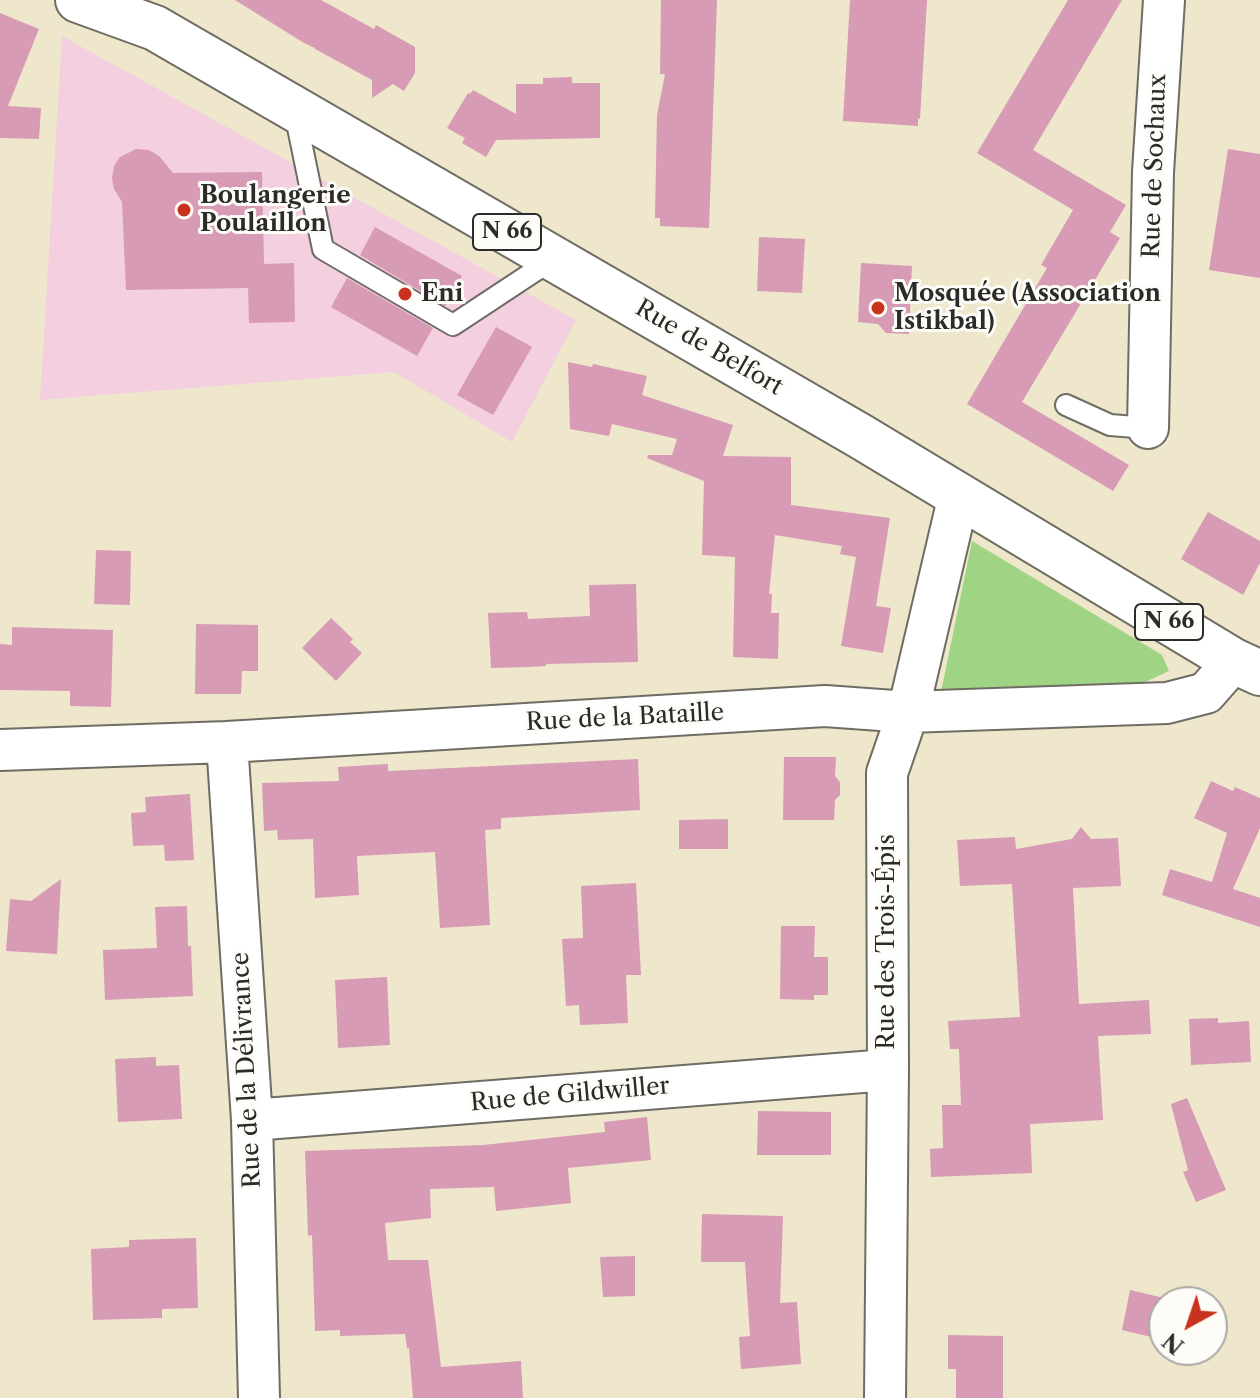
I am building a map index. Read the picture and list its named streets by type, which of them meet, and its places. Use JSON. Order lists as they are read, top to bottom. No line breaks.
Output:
{"streets":{"main road":["N 66","Rue de Belfort"],"street":["Rue de Sochaux","Rue de la Bataille","Rue des Trois-Épis","Rue de la Délivrance","Rue de Gildwiller"]},"crossings":[["Rue de Belfort","Rue de la Bataille"],["Rue de Belfort","Rue des Trois-Épis"],["Rue de la Bataille","Rue des Trois-Épis"],["Rue de la Bataille","Rue de la Délivrance"],["Rue des Trois-Épis","Rue de Gildwiller"],["Rue de la Délivrance","Rue de Gildwiller"]],"places":["Boulangerie Poulaillon","Eni","Mosquée (Association Istikbal)"],"north":"bottom left"}
